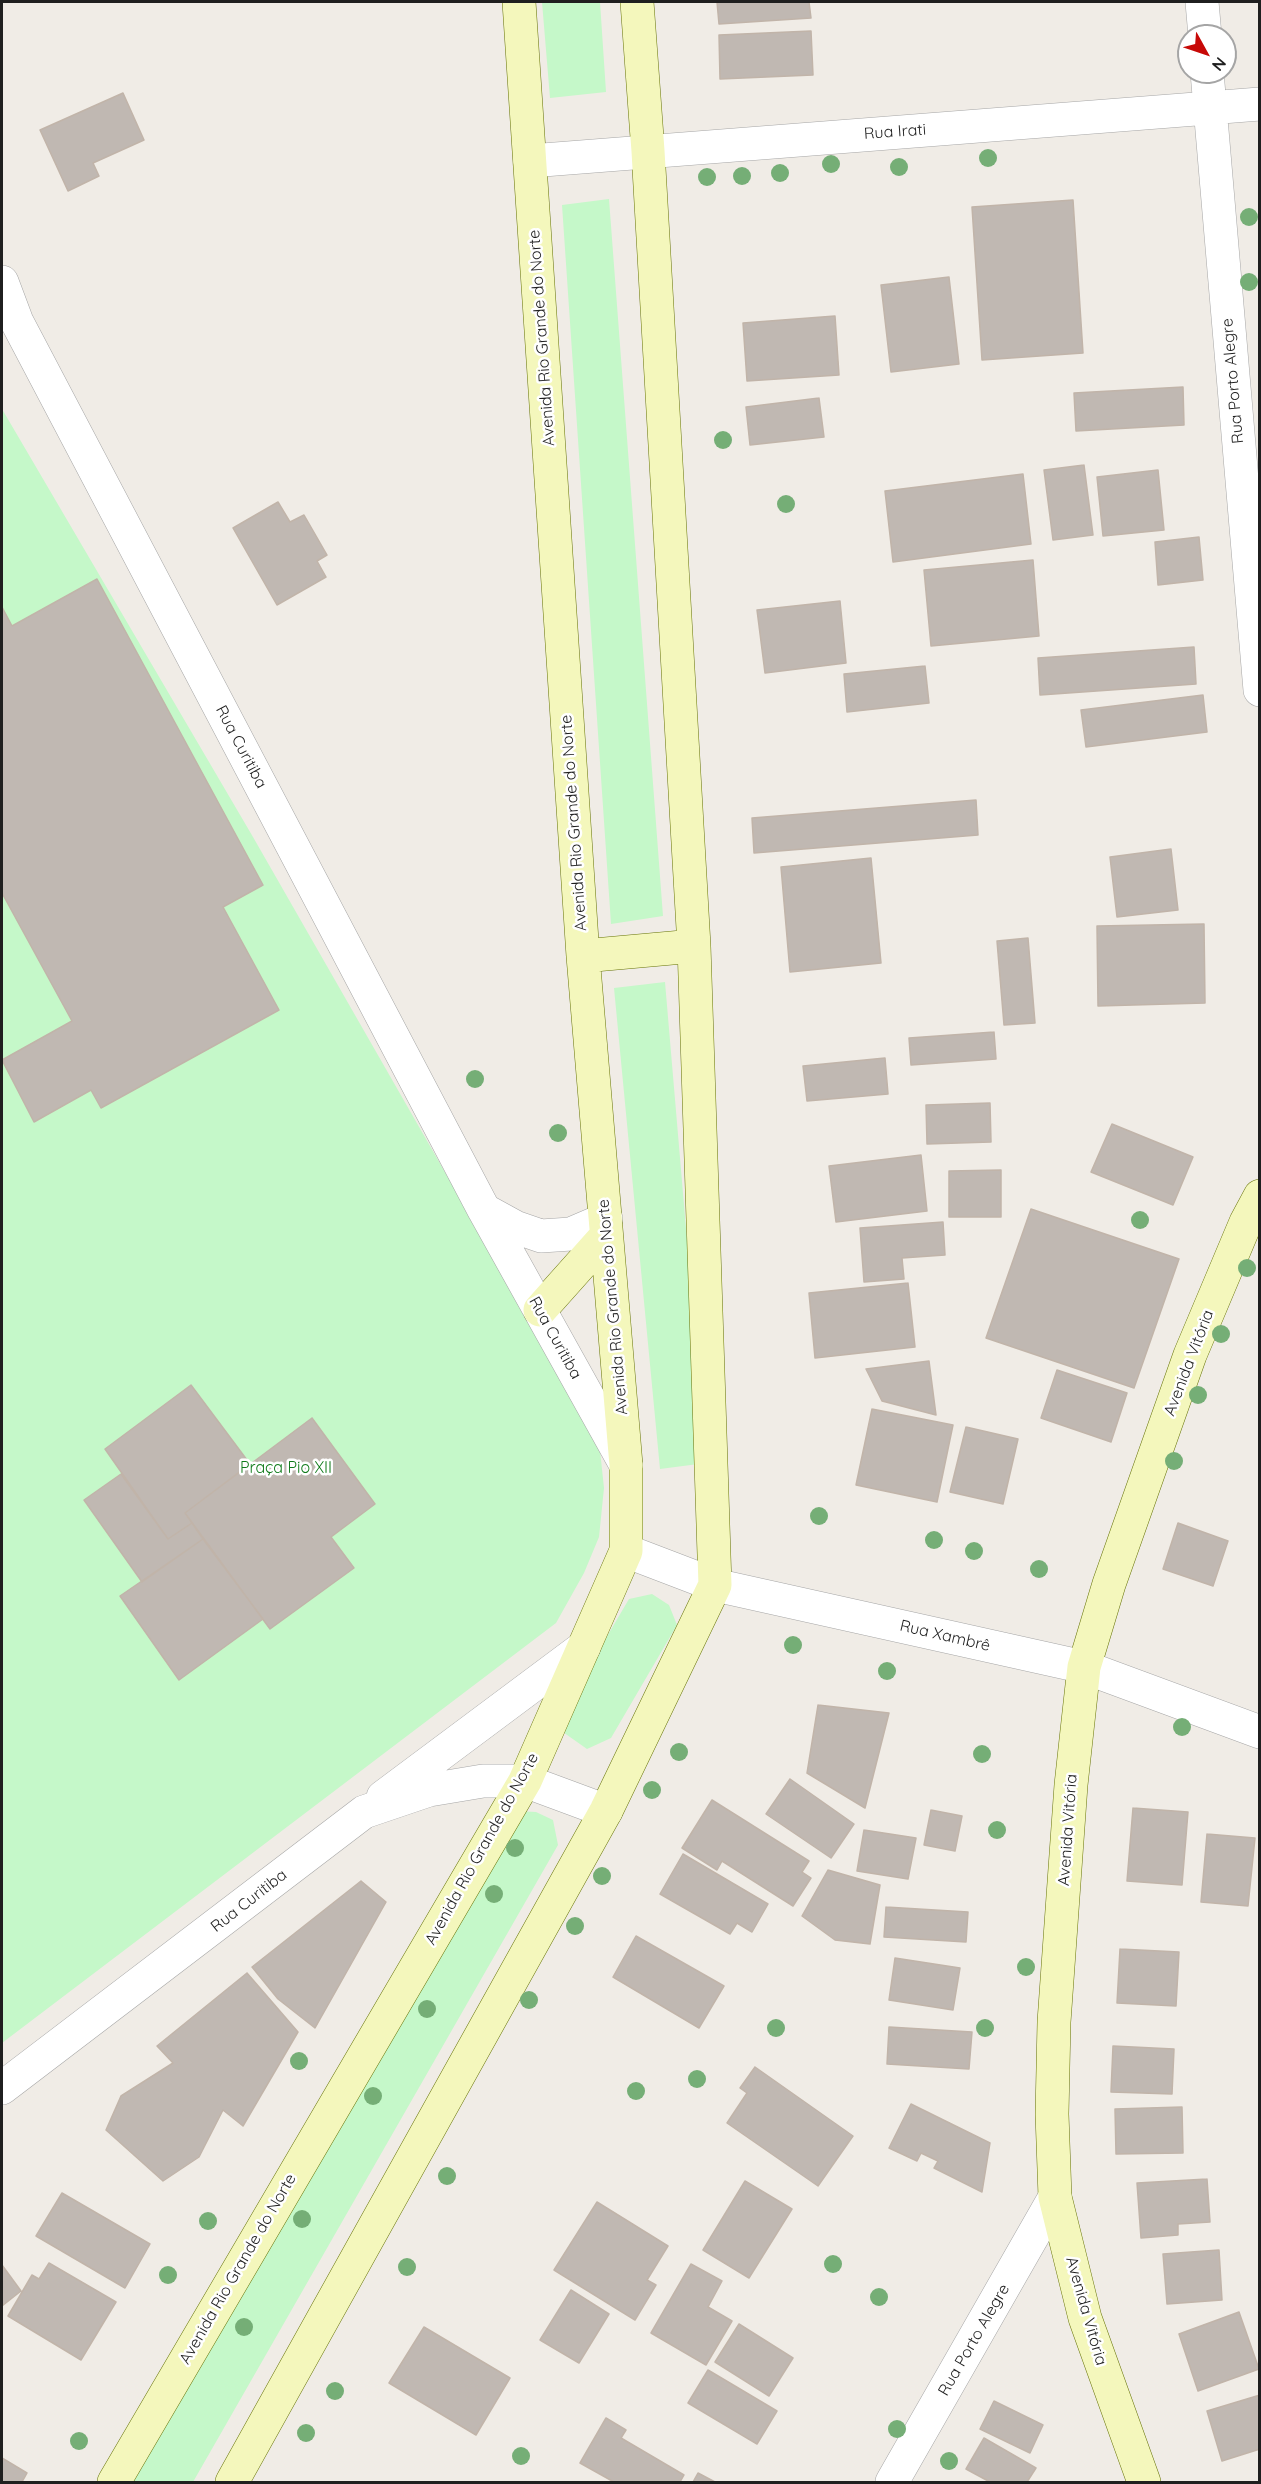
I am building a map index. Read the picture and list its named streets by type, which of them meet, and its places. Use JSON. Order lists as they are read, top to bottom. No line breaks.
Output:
{"streets":{"main road":["Avenida Rio Grande do Norte","Avenida Vitória"],"street":["Rua Irati","Rua Porto Alegre","Rua Curitiba","Rua Xambrê"]},"crossings":[["Rua Irati","Avenida Rio Grande do Norte"],["Rua Irati","Rua Porto Alegre"],["Avenida Rio Grande do Norte","Rua Curitiba"],["Avenida Rio Grande do Norte","Rua Xambrê"],["Rua Porto Alegre","Avenida Vitória"],["Avenida Vitória","Rua Xambrê"]],"parks":["Praça Pio XII"],"north":"bottom right"}
